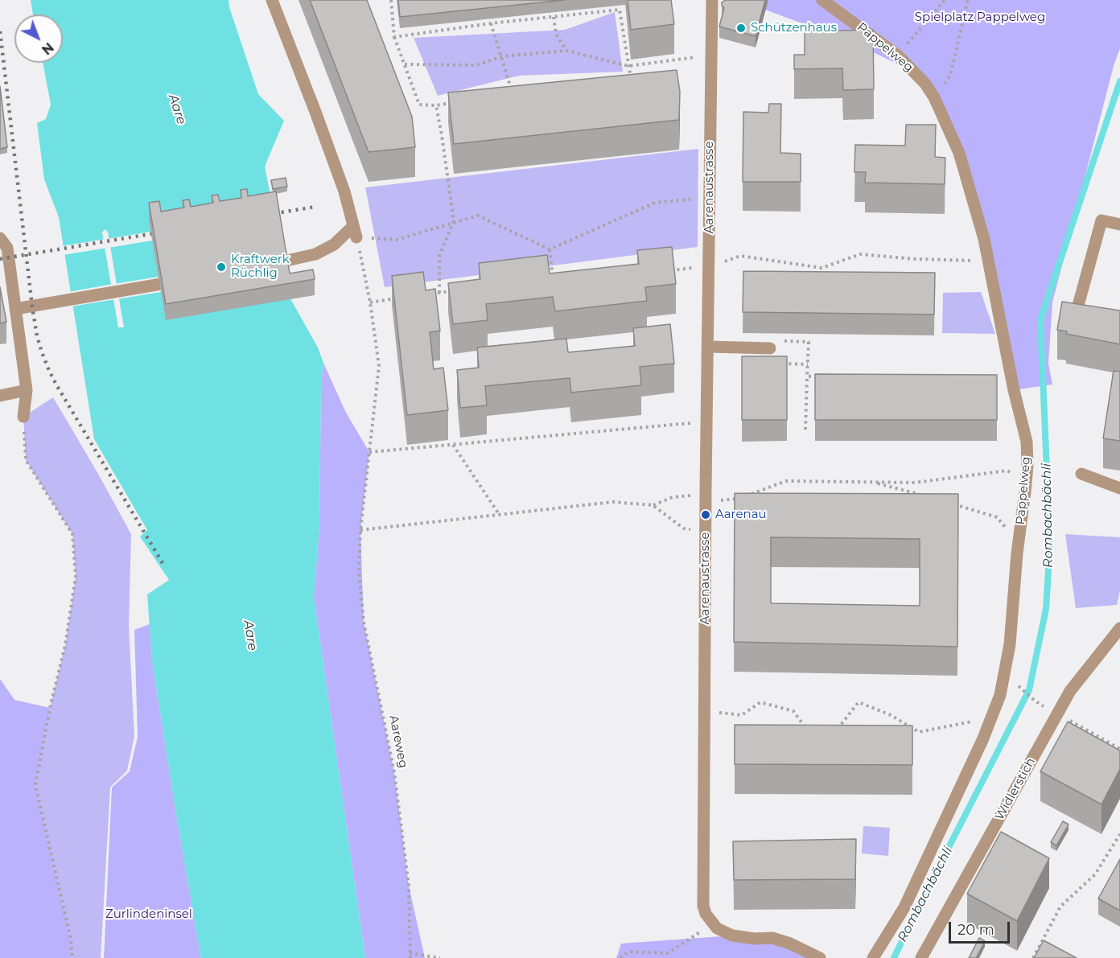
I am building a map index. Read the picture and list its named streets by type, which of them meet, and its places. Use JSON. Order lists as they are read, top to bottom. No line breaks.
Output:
{"streets":{"street":["Pappelweg","Aarenaustrasse","Widlerstich"],"path":["Aareweg"]},"water":["Aare","Rombachbächli"],"parks":["Spielplatz Pappelweg","Zurlindeninsel"],"places":["Schützenhaus","Kraftwerk Rüchlig","Aarenau"],"scale_bar":"20 m","north":"bottom right"}
